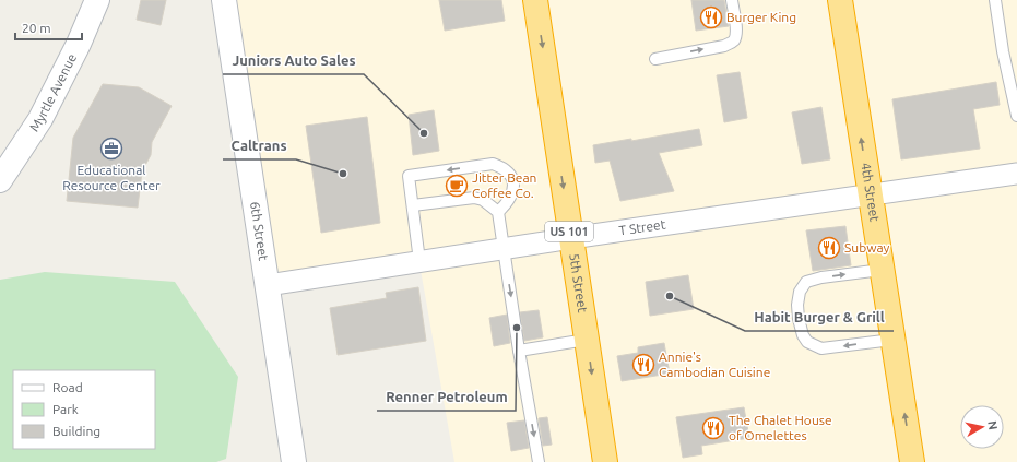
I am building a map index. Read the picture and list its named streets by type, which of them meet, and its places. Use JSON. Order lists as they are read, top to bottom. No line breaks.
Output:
{"streets":{"highway":["4th Street","US 101","5th Street"],"street":["Myrtle Avenue","T Street","6th Street"]},"crossings":[["4th Street","T Street"],["T Street","6th Street"],["T Street","5th Street"]],"one_way":["4th Street","5th Street"],"places":{"restaurant":["Burger King","Subway","Annie's Cambodian Cuisine","The Chalet House of Omelettes"],"other":["Juniors Auto Sales","Caltrans","Habit Burger & Grill","Renner Petroleum"],"office":["Educational Resource Center"],"cafe":["Jitter Bean Coffee Co."]},"legend":["Road","Park","Building"],"scale_bar":"20 m","north":"right"}
